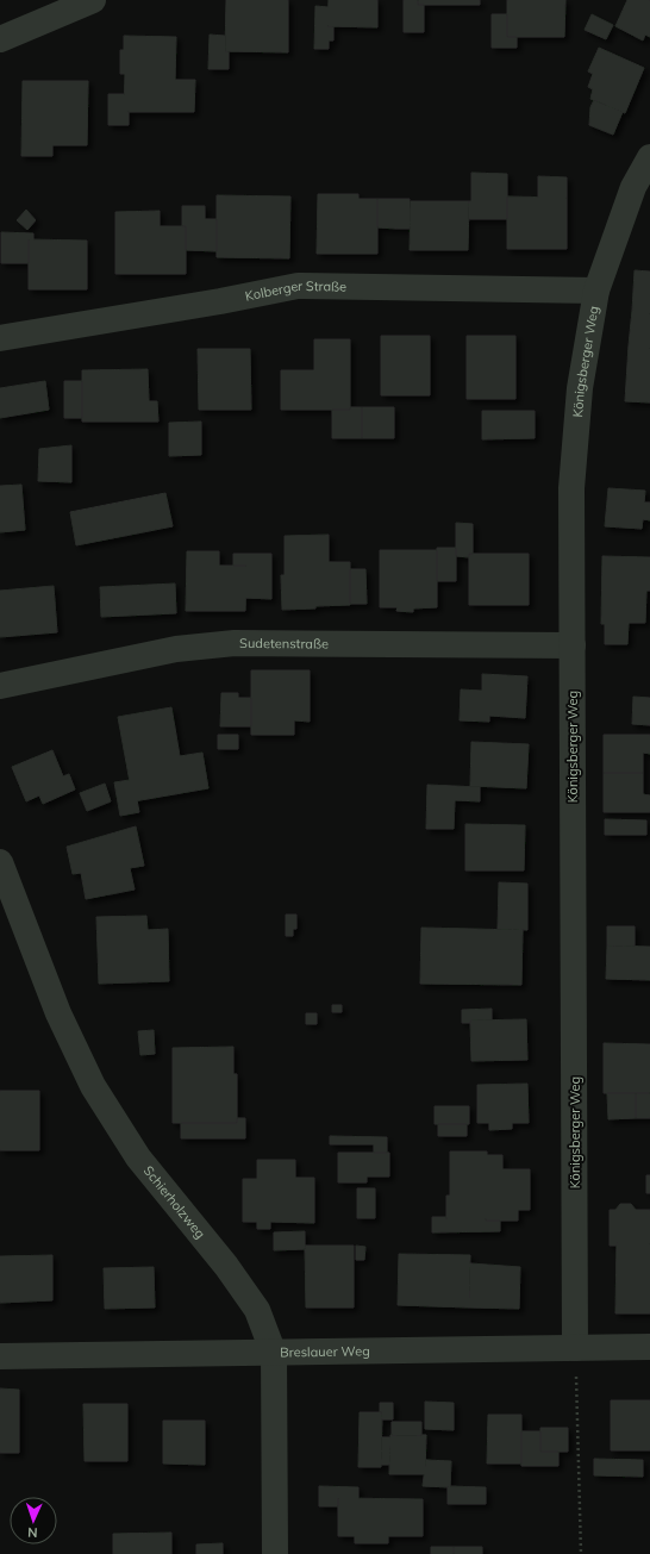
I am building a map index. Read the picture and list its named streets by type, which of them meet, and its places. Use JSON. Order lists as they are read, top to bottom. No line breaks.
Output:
{"streets":{"street":["Kolberger Straße","Königsberger Weg","Sudetenstraße","Schierholzweg","Breslauer Weg"]},"crossings":[["Kolberger Straße","Königsberger Weg"],["Königsberger Weg","Sudetenstraße"],["Königsberger Weg","Breslauer Weg"],["Schierholzweg","Breslauer Weg"]],"north":"bottom"}
